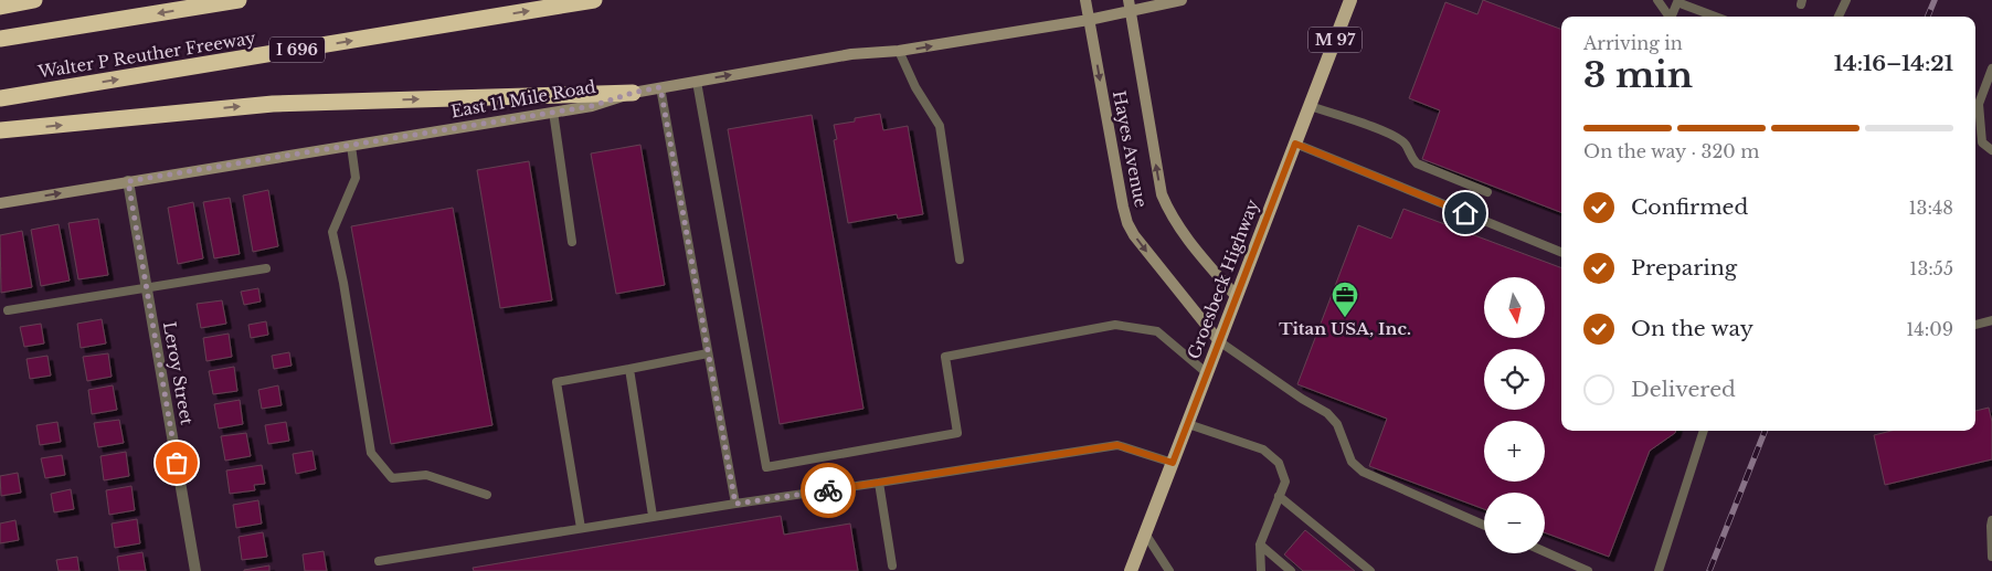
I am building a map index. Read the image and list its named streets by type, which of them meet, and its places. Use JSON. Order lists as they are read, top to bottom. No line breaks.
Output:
{"streets":{"highway":["I 696","Walter P Reuther Freeway"],"main road":["M 97","East 11 Mile Road","Hayes Avenue","Groesbeck Highway"],"street":["Leroy Street"]},"crossings":[["East 11 Mile Road","Hayes Avenue"],["East 11 Mile Road","Leroy Street"],["Hayes Avenue","Groesbeck Highway"]],"one_way":["East 11 Mile Road"],"places":{"office":["Titan USA, Inc."]},"north":"bottom","page":{"heading":["3 min","Arriving in","14:16–14:21"],"bar":"On the way · 320 m","list":[["Confirmed","13:48"],["Preparing","13:55"],["On the way","14:09"],"Delivered"],"map_buttons":["+","−"]}}
